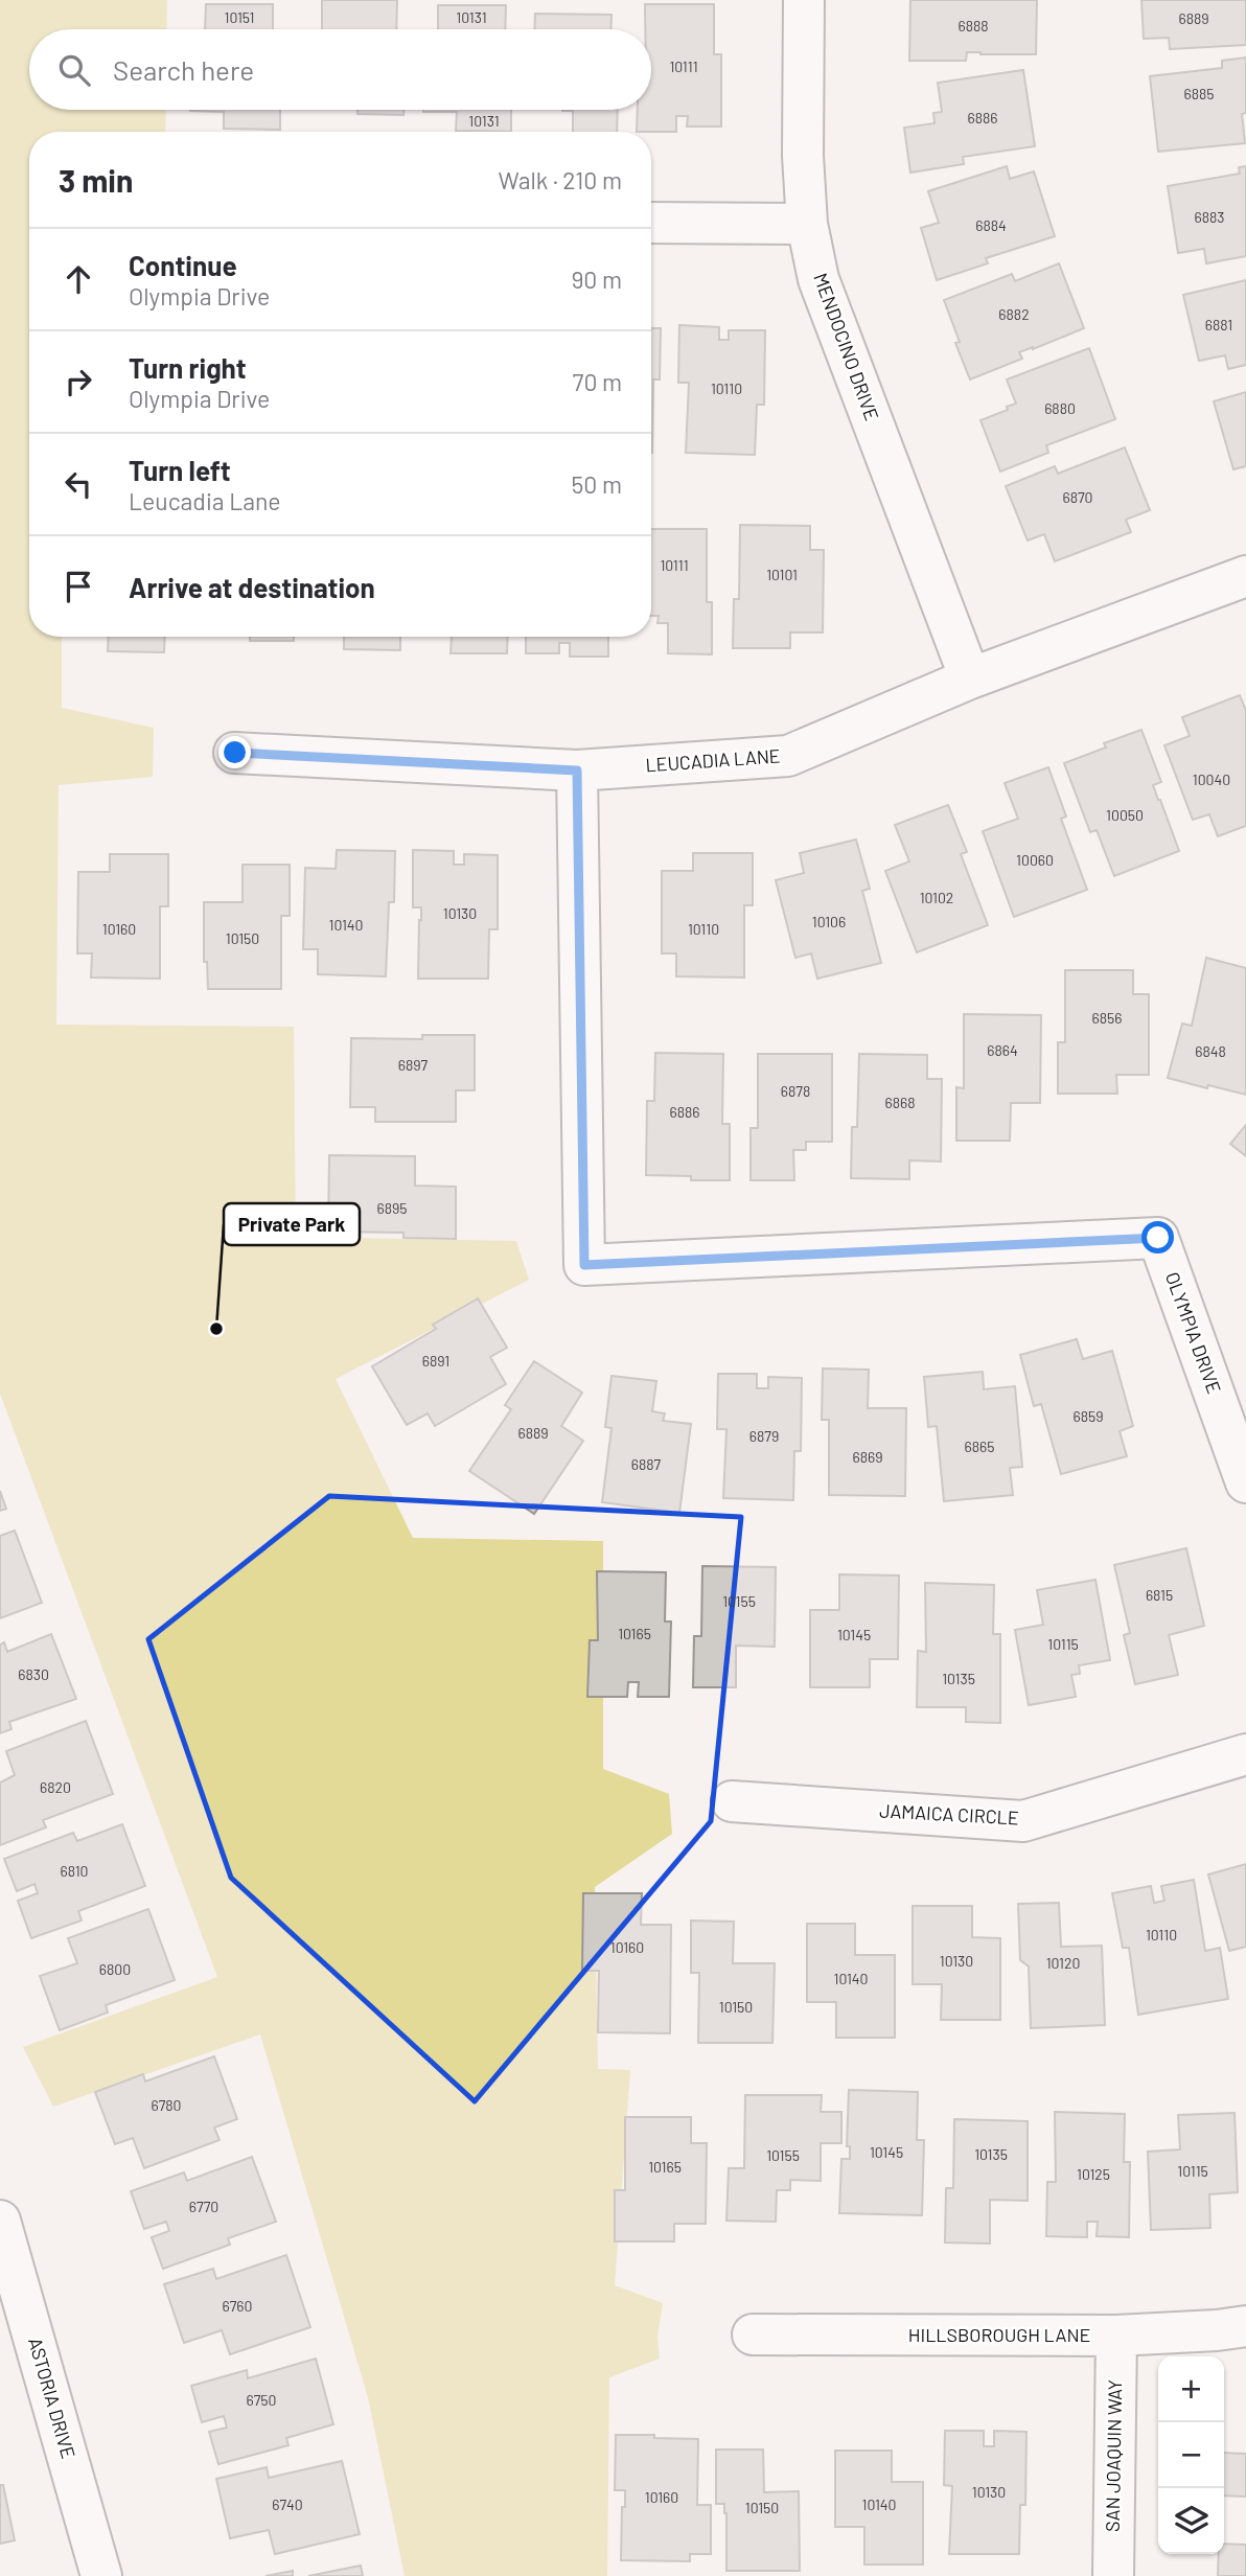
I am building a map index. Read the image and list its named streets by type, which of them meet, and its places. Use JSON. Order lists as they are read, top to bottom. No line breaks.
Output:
{"streets":{"street":["MENDOCINO DRIVE","LEUCADIA LANE","OLYMPIA DRIVE","JAMAICA CIRCLE","HILLSBOROUGH LANE","ASTORIA DRIVE","SAN JOAQUIN WAY"]},"crossings":[["MENDOCINO DRIVE","LEUCADIA LANE"],["LEUCADIA LANE","OLYMPIA DRIVE"],["HILLSBOROUGH LANE","SAN JOAQUIN WAY"]],"places":["Private Park"],"house_numbers":["10151","10131","6889","6888","10111","6885","6886","10131","6883","6884","6882","6881","10110","6880","6870","10111","10101","10040","10050","10060","10102","10130","10106","10140","10160","10110","10150","6856","6864","6848","6897","6878","6868","6886","6895","6891","6859","6889","6879","6865","6869","6887","6815","10155","10165","10145","10115","6830","10135","6820","6810","10110","10160","10130","10120","6800","10140","10150","6780","10145","10135","10155","10165","10115","10125","6770","6760","6750","10130","10160","6740","10140","10150"],"page":{"search":"Search here","heading":["3 min","Walk · 210 m"],"list":[["Continue","Olympia Drive","90 m"],["Turn right","Olympia Drive","70 m"],["Turn left","Leucadia Lane","50 m"],"Arrive at destination"],"map_buttons":["+","−"]}}
